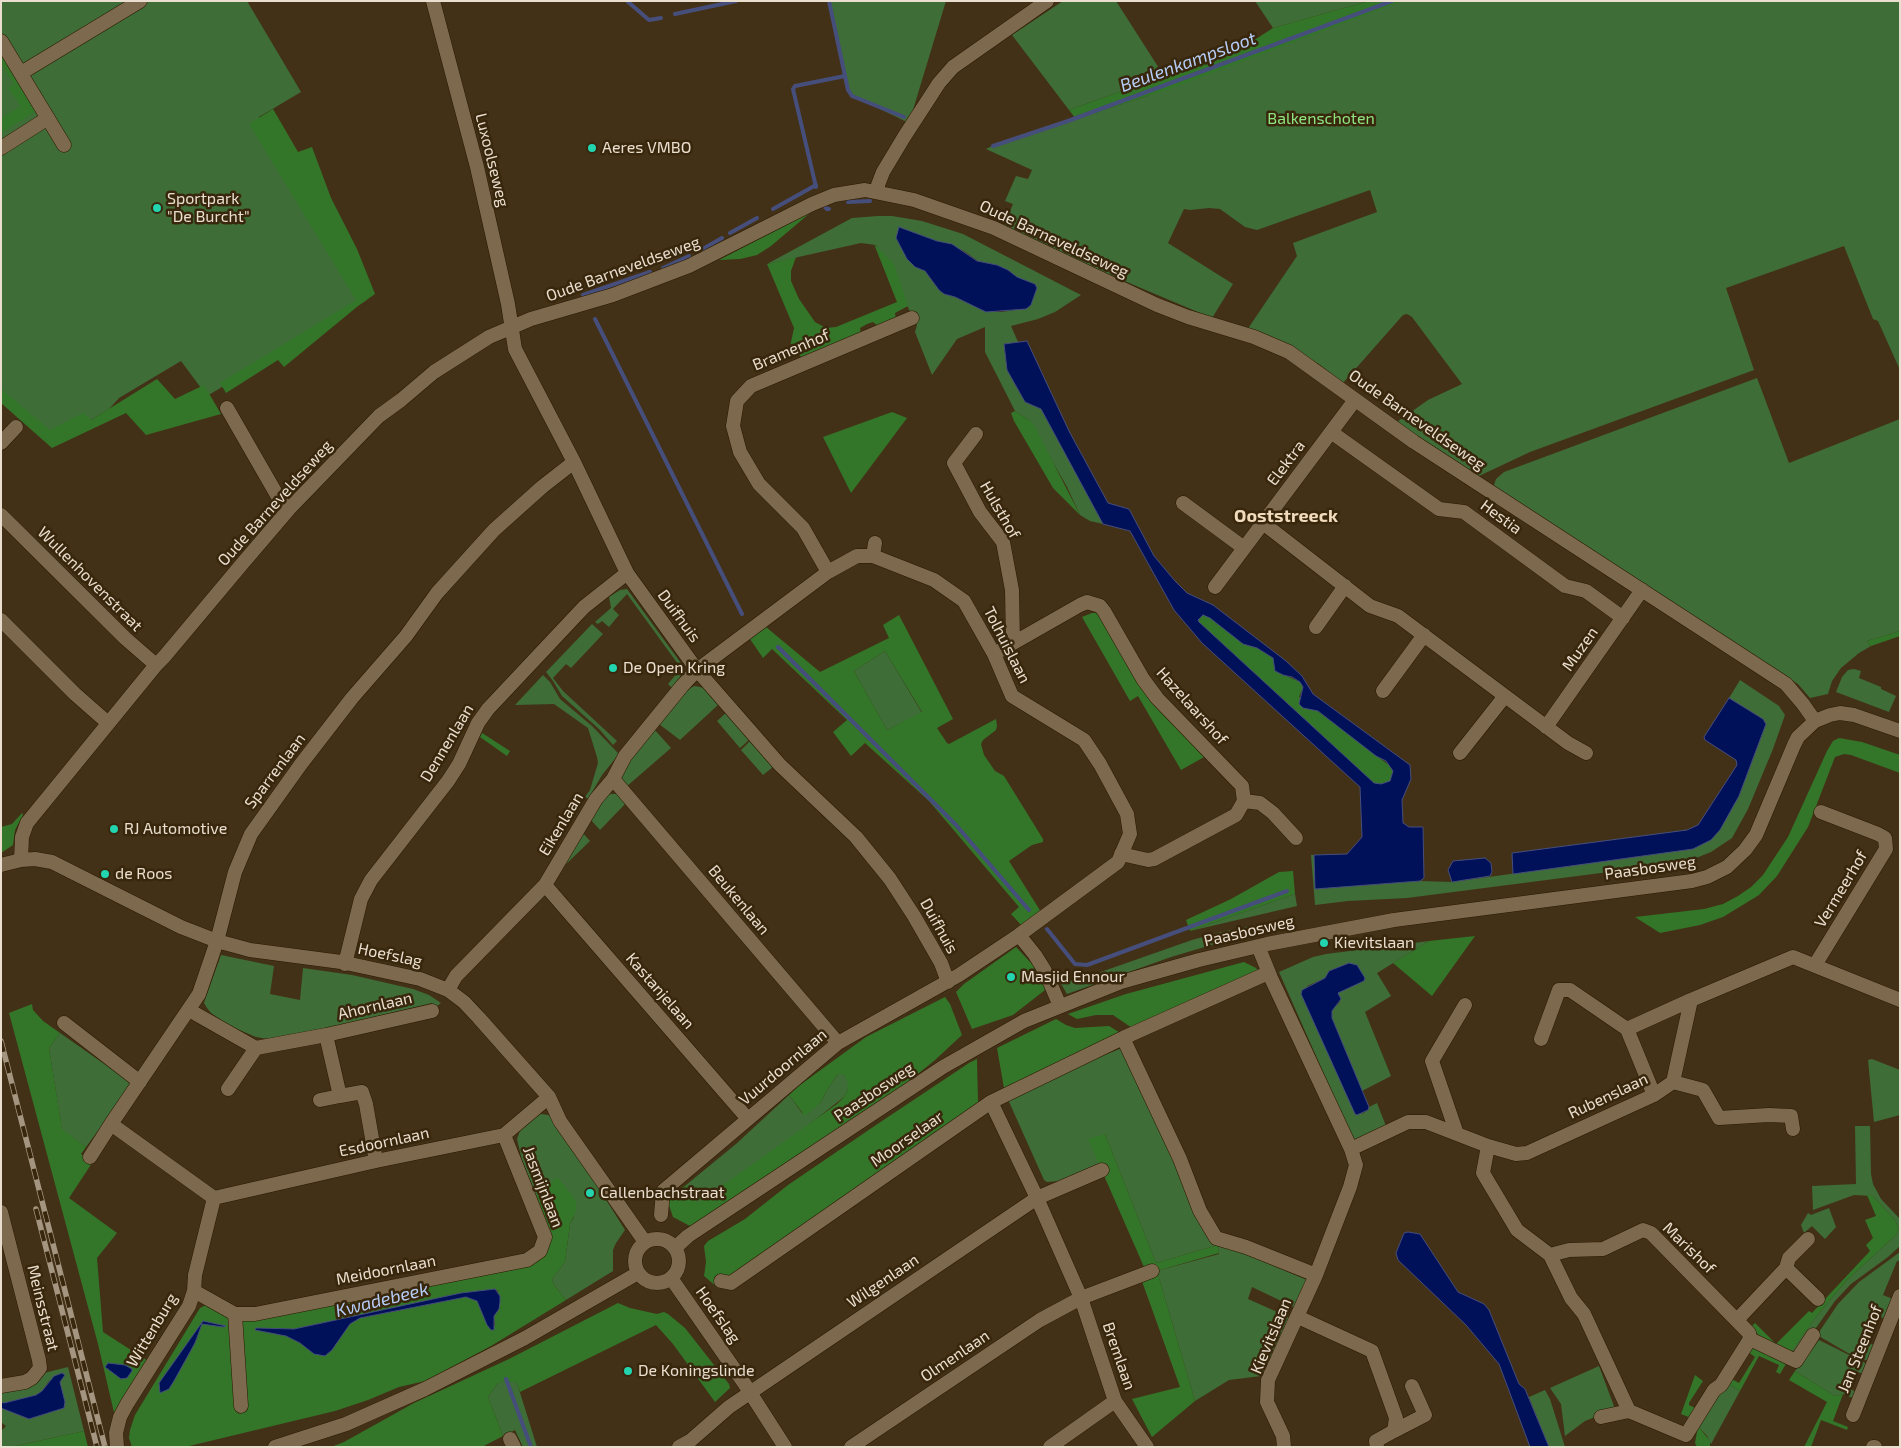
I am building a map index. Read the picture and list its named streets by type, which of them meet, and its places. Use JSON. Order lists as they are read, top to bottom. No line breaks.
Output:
{"streets":{"street":["Luxoolseweg","Oude Barneveldseweg","Bramenhof","Elektra","Hulsthof","Hestia","Wullenhovenstraat","Duifhuis","Tolhuislaan","Muzen","Hazelaarshof","Dennenlaan","Sparrenlaan","Eikenlaan","Paasbosweg","Vermeerhof","Beukenlaan","Hoefslag","Kastanjelaan","Ahornlaan","Vuurdoornlaan","Rubenslaan","Moorselaar","Esdoornlaan","Jasmijnlaan","Marishof","Meidoornlaan","Wilgenlaan","Meinsstraat","Wittenburg","Kievitslaan","Jan Steenhof","Olmenlaan","Bremlaan"]},"crossings":[["Luxoolseweg","Oude Barneveldseweg"],["Luxoolseweg","Duifhuis"],["Oude Barneveldseweg","Elektra"],["Oude Barneveldseweg","Wullenhovenstraat"],["Oude Barneveldseweg","Duifhuis"],["Oude Barneveldseweg","Muzen"],["Oude Barneveldseweg","Paasbosweg"],["Oude Barneveldseweg","Hoefslag"],["Bramenhof","Tolhuislaan"],["Elektra","Hestia"],["Hulsthof","Hazelaarshof"],["Hestia","Muzen"],["Duifhuis","Tolhuislaan"],["Duifhuis","Dennenlaan"],["Duifhuis","Sparrenlaan"],["Duifhuis","Eikenlaan"],["Duifhuis","Vuurdoornlaan"],["Tolhuislaan","Hazelaarshof"],["Tolhuislaan","Eikenlaan"],["Tolhuislaan","Vuurdoornlaan"],["Dennenlaan","Hoefslag"],["Sparrenlaan","Hoefslag"],["Eikenlaan","Beukenlaan"],["Eikenlaan","Hoefslag"],["Eikenlaan","Kastanjelaan"],["Paasbosweg","Hoefslag"],["Paasbosweg","Kievitslaan"],["Beukenlaan","Vuurdoornlaan"],["Hoefslag","Esdoornlaan"],["Hoefslag","Wilgenlaan"],["Kastanjelaan","Vuurdoornlaan"],["Rubenslaan","Kievitslaan"],["Moorselaar","Kievitslaan"],["Moorselaar","Bremlaan"],["Esdoornlaan","Jasmijnlaan"],["Esdoornlaan","Wittenburg"],["Jasmijnlaan","Meidoornlaan"],["Wilgenlaan","Bremlaan"],["Olmenlaan","Bremlaan"]],"districts":["Ooststreeck"],"water":["Beulenkampsloot","Kwadebeek"],"parks":["Balkenschoten"],"places":["Aeres VMBO","Sportpark \"De Burcht\"","De Open Kring","RJ Automotive","de Roos","Kievitslaan","Masjid Ennour","Callenbachstraat","De Koningslinde"]}
